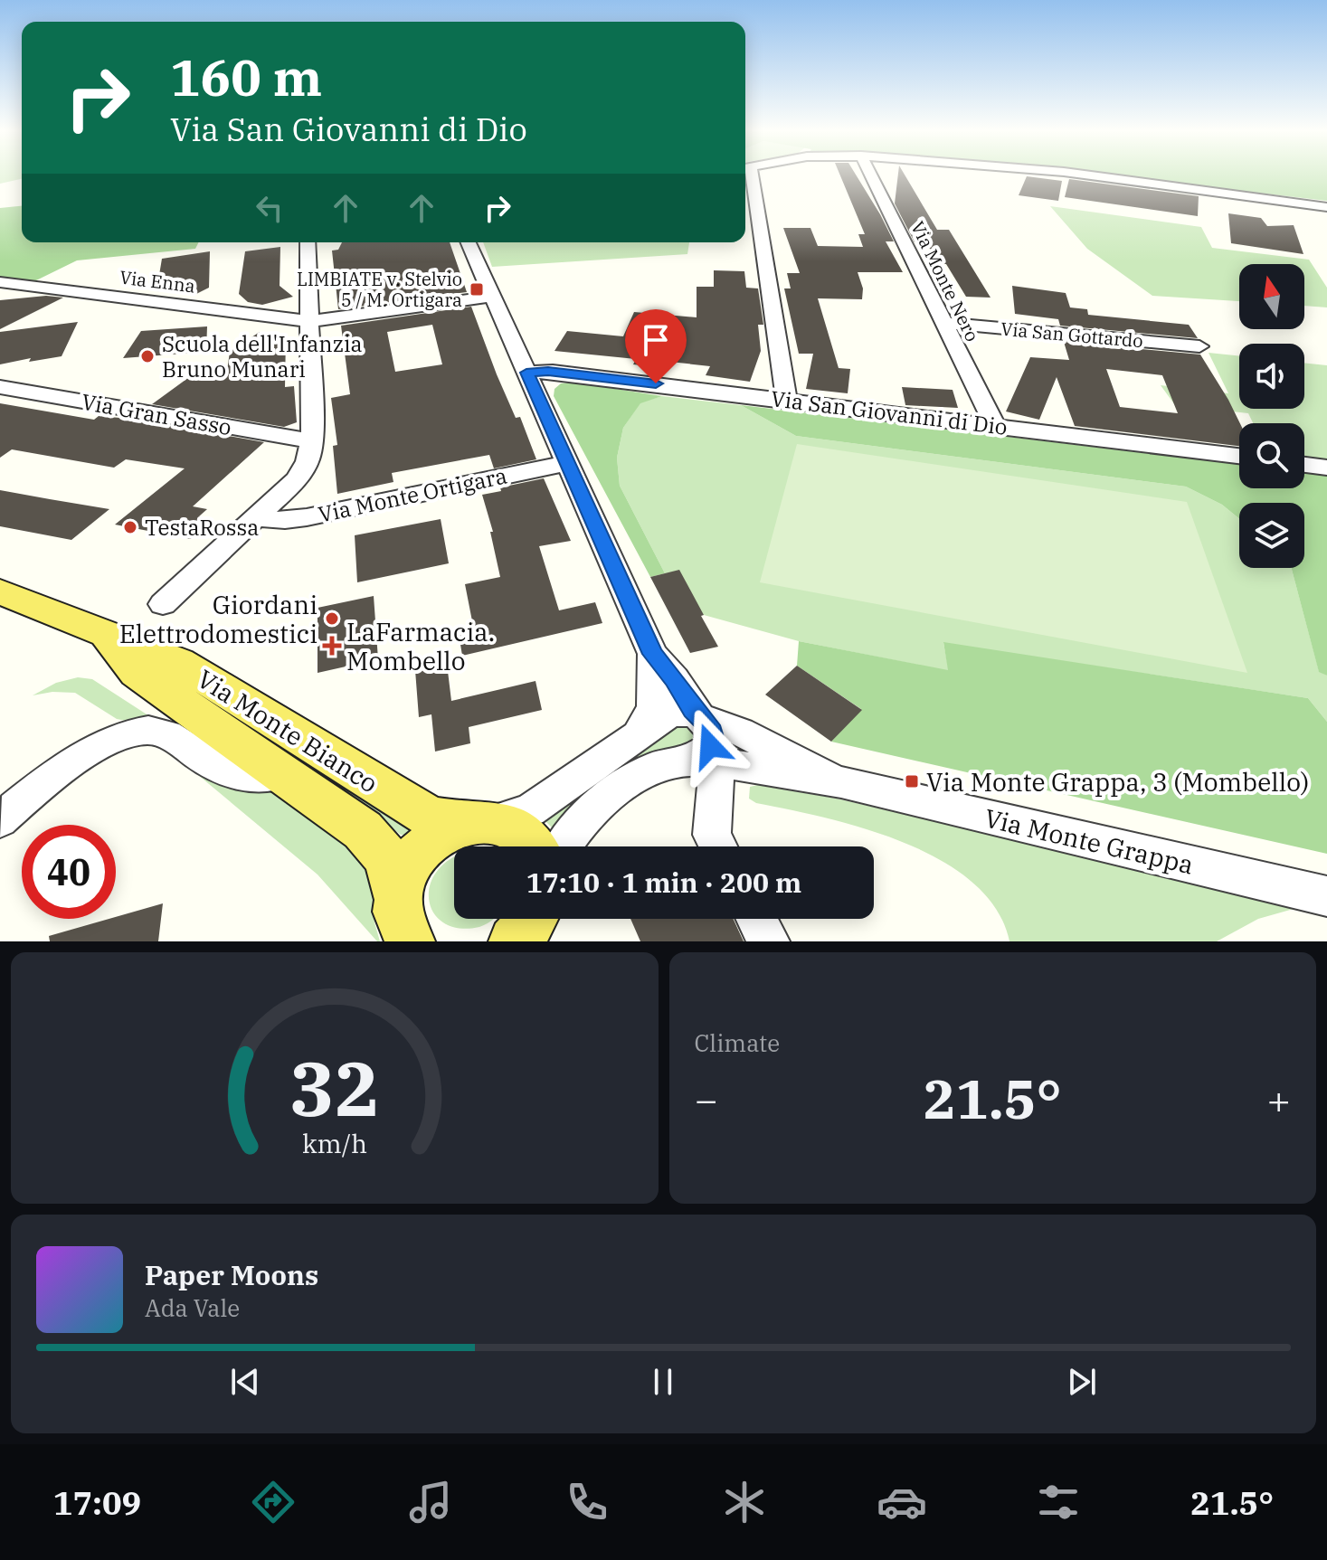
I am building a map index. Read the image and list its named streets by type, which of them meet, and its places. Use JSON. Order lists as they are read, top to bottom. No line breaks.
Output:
{"streets":{"main road":["Via Monte Bianco"],"street":["Via Enna","Via Monte Nero","Via San Gottardo","Via San Giovanni di Dio","Via Gran Sasso","Via Monte Ortigara","Via Monte Grappa"]},"crossings":[["Via Monte Nero","Via San Gottardo"],["Via Monte Nero","Via San Giovanni di Dio"],["Via Monte Bianco","Via Monte Grappa"]],"places":{"transit":["LIMBIATE v. Stelvio 5 / M. Ortigara","Via Monte Grappa, 3 (Mombello)"],"other":["Scuola dell'Infanzia Bruno Munari","TestaRossa","Giordani Elettrodomestici"],"health":["LaFarmacia. Mombello"]},"north":"top","page":{"turn":["160 m","Via San Giovanni di Dio"],"limit":"40","trip":"17:10 · 1 min · 200 m","tile":"Climate","heat":["−","21.5°","+"],"song":["Paper Moons","Ada Vale"],"tabs":["17:09","21.5°"],"gauge":["32","km/h"]}}
